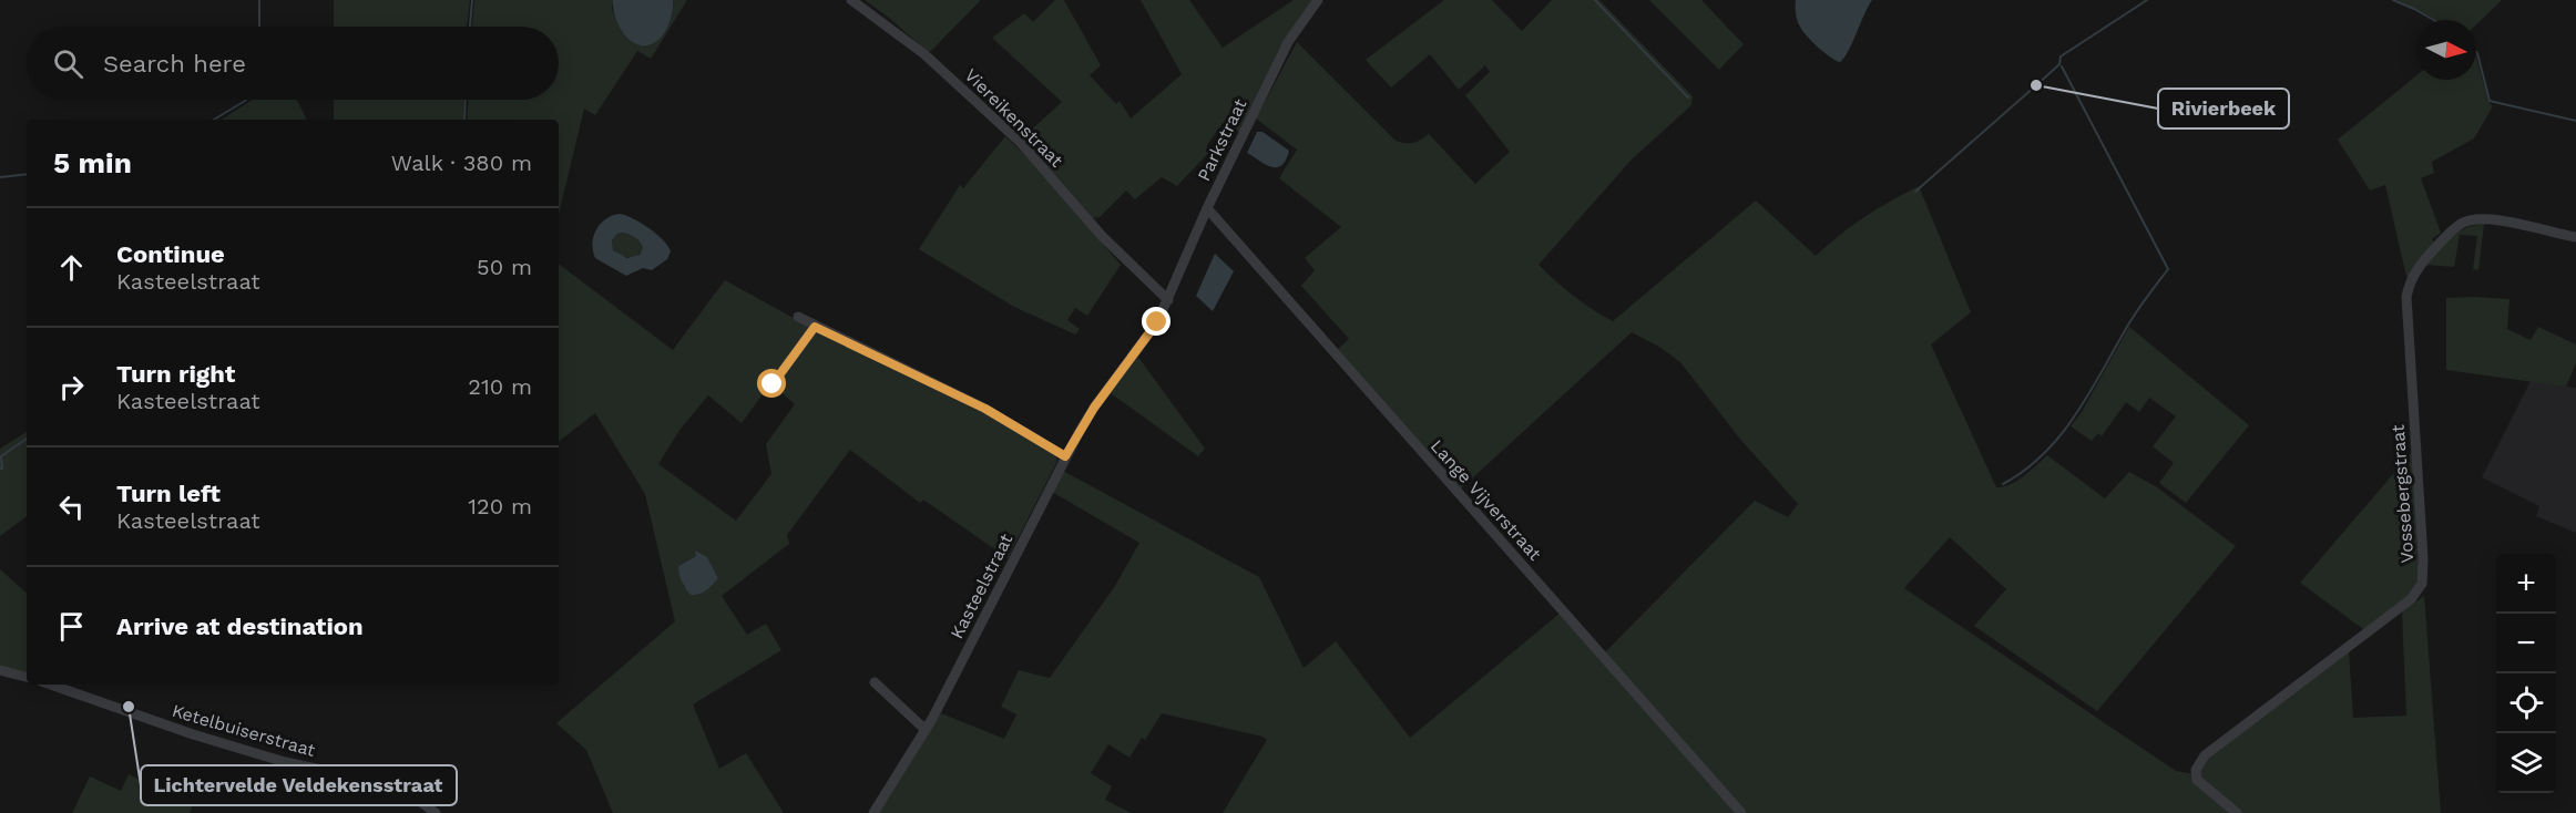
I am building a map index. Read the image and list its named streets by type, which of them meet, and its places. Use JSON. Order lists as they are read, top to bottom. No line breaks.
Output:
{"streets":{"street":["Viereikenstraat","Parkstraat","Vossebergstraat","Lange Vijverstraat","Kasteelstraat","Ketelbuiserstraat"]},"crossings":[["Viereikenstraat","Parkstraat"],["Viereikenstraat","Kasteelstraat"],["Parkstraat","Lange Vijverstraat"],["Parkstraat","Kasteelstraat"]],"places":["Rivierbeek","Lichtervelde Veldekensstraat"],"north":"right","page":{"search":"Search here","heading":["5 min","Walk · 380 m"],"list":[["Continue","Kasteelstraat","50 m"],["Turn right","Kasteelstraat","210 m"],["Turn left","Kasteelstraat","120 m"],"Arrive at destination"],"map_buttons":["+","−"]}}
